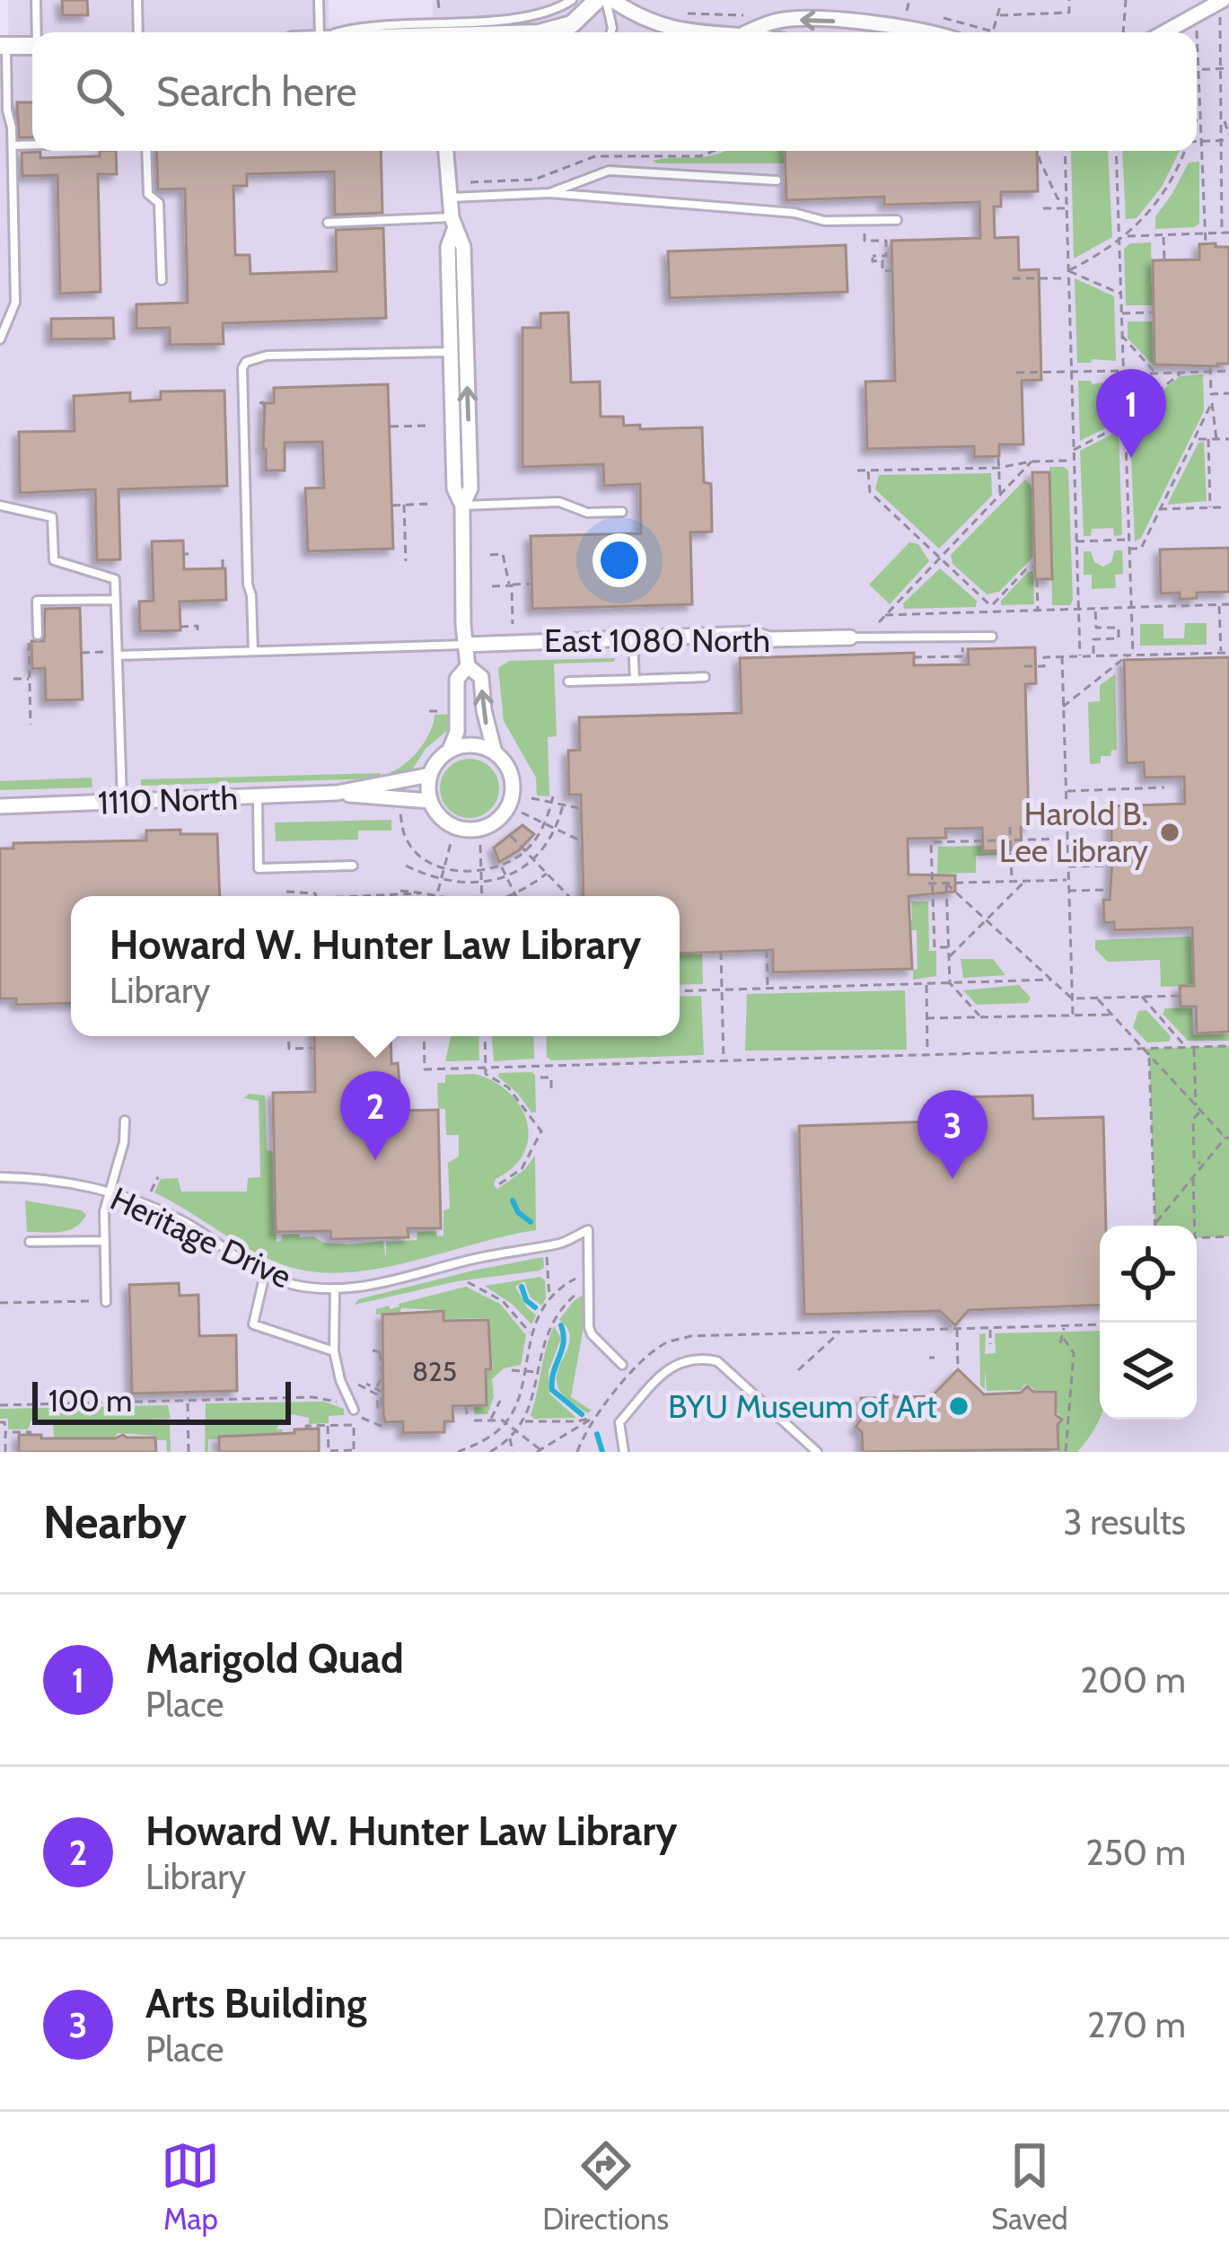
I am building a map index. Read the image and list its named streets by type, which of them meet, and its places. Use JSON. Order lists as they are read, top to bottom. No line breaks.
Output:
{"streets":{"street":["East 1080 North","1110 North"],"lane":["Heritage Drive"]},"places":["Harold B. Lee Library","BYU Museum of Art"],"house_numbers":["825"],"scale_bar":"100 m","page":{"search":"Search here","pins":["1","2","3"],"popup":["Howard W. Hunter Law Library","Library"],"scale":"100 m","heading":["Nearby","3 results"],"list":[{"mark":"1","name":"Marigold Quad","note":"Place","value":"200 m"},{"mark":"2","name":"Howard W. Hunter Law Library","note":"Library","value":"250 m"},{"mark":"3","name":"Arts Building","note":"Place","value":"270 m"}],"nav":["Map","Directions","Saved"]}}
